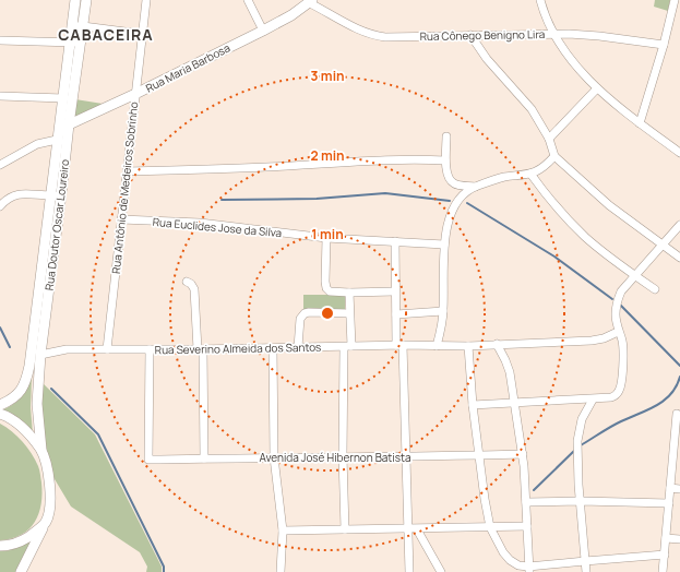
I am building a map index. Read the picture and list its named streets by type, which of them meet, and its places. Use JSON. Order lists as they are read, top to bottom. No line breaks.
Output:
{"streets":{"main road":["Rua Maria Barbosa","Rua Doutor Oscar Loureiro"],"street":["Rua Cônego Benigno Lira","Rua Antônio de Medeiros Sobrinho","Rua Euclides Jose da Silva","Rua Severino Almeida dos Santos","Avenida José Hibernon Batista"]},"crossings":[["Rua Cônego Benigno Lira","Rua Maria Barbosa"],["Rua Maria Barbosa","Rua Antônio de Medeiros Sobrinho"],["Rua Maria Barbosa","Rua Doutor Oscar Loureiro"],["Rua Antônio de Medeiros Sobrinho","Rua Euclides Jose da Silva"],["Rua Antônio de Medeiros Sobrinho","Rua Severino Almeida dos Santos"],["Rua Doutor Oscar Loureiro","Rua Severino Almeida dos Santos"],["Rua Severino Almeida dos Santos","Avenida José Hibernon Batista"]],"districts":["CABACEIRA"],"rings":["3 min","2 min","1 min"]}
